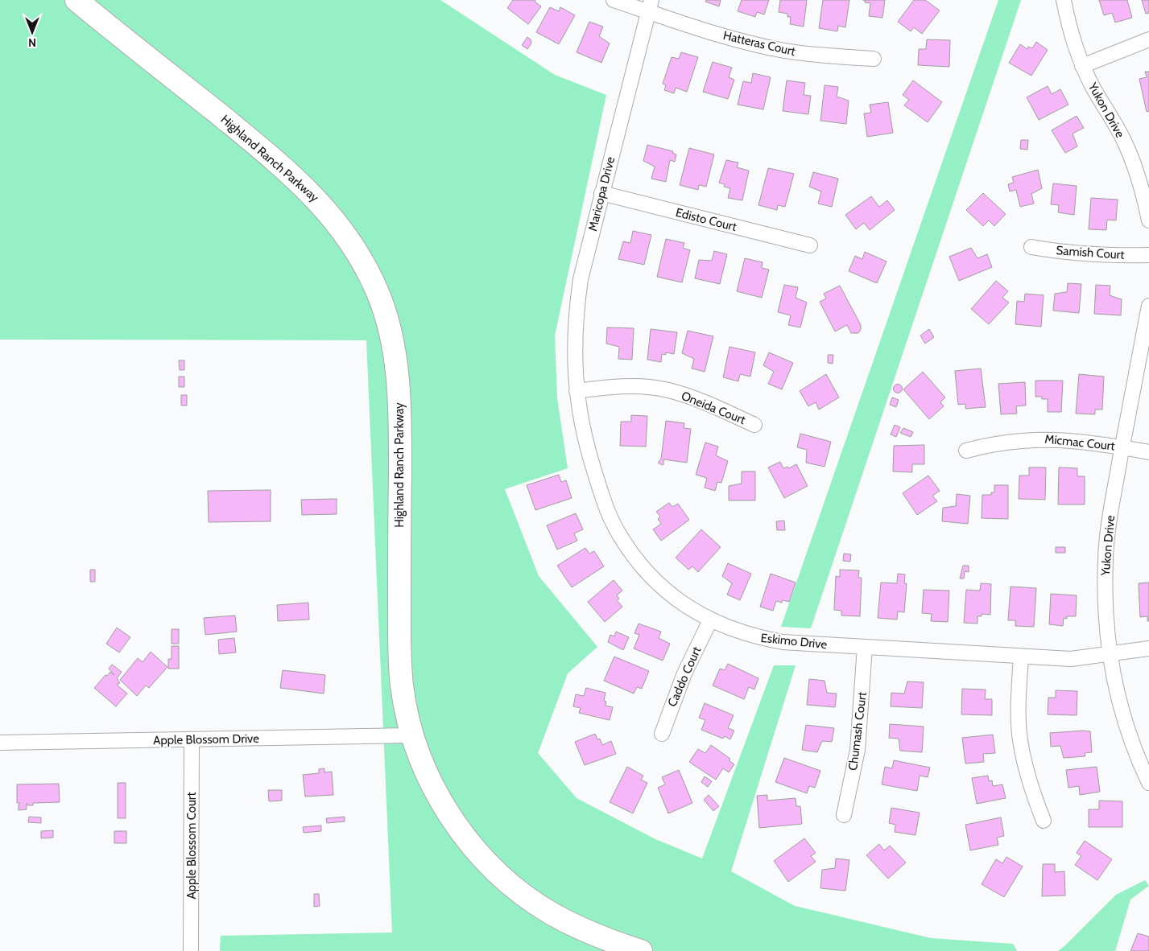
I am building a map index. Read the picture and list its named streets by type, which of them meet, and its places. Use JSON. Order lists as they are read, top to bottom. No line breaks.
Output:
{"streets":{"main road":["Highland Ranch Parkway"],"street":["Hatteras Court","Yukon Drive","Maricopa Drive","Edisto Court","Samish Court","Oneida Court","Micmac Court","Eskimo Drive","Caddo Court","Chumash Court","Apple Blossom Drive","Apple Blossom Court"]},"crossings":[["Hatteras Court","Maricopa Drive"],["Yukon Drive","Micmac Court"],["Yukon Drive","Eskimo Drive"],["Highland Ranch Parkway","Apple Blossom Drive"],["Maricopa Drive","Edisto Court"],["Maricopa Drive","Oneida Court"],["Maricopa Drive","Eskimo Drive"],["Oneida Court","Eskimo Drive"],["Eskimo Drive","Caddo Court"],["Eskimo Drive","Chumash Court"],["Apple Blossom Drive","Apple Blossom Court"]],"north":"bottom"}
